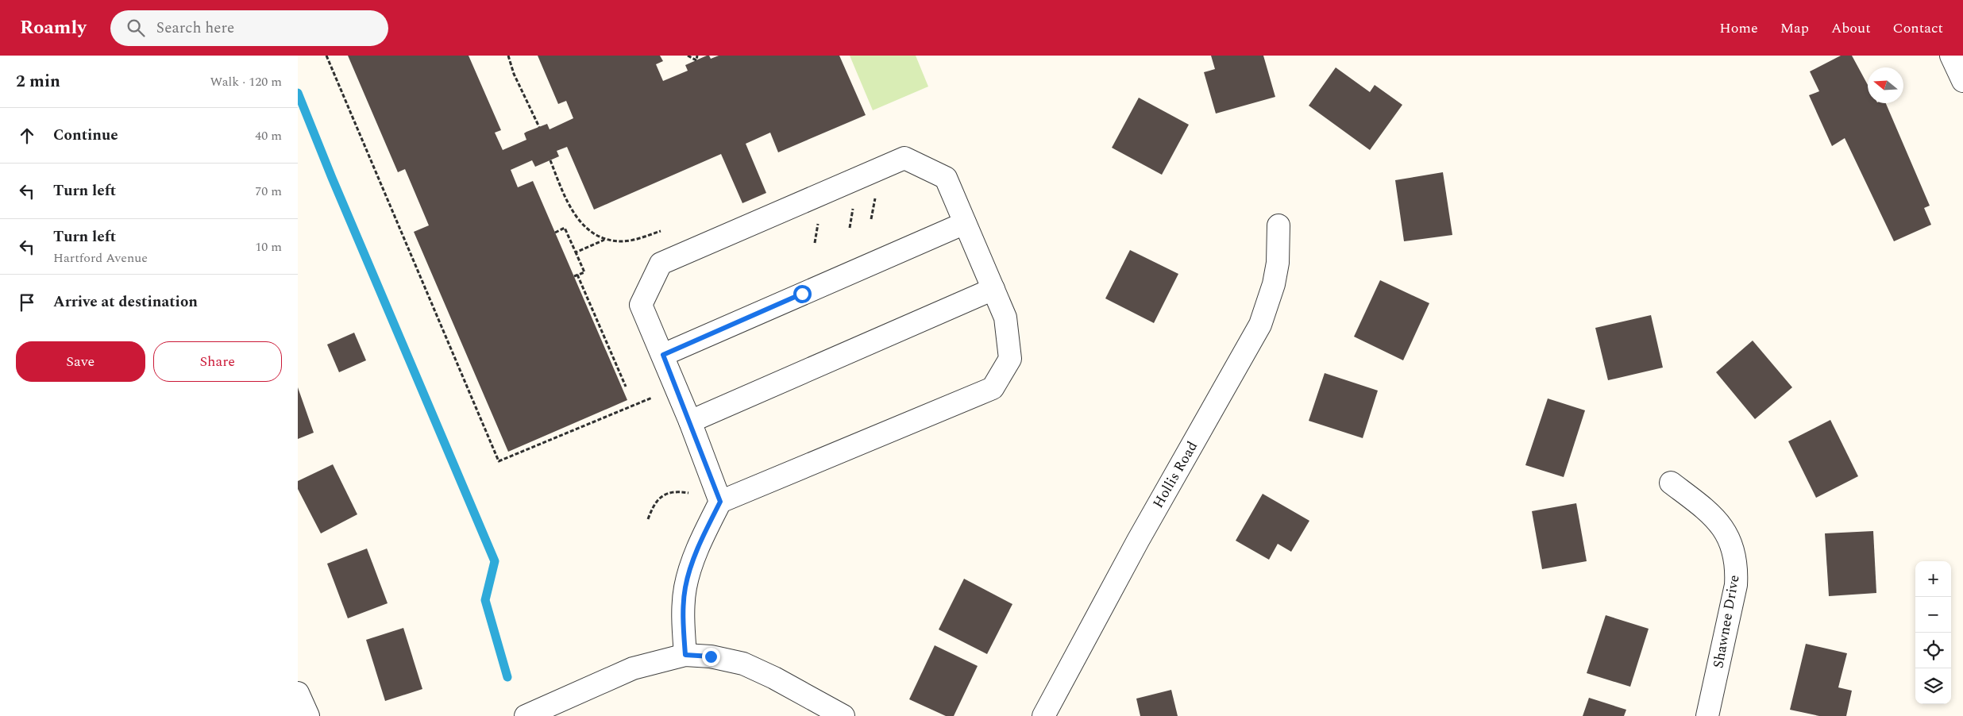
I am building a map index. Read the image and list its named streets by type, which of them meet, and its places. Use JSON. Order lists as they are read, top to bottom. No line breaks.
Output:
{"streets":{"street":["Hollis Road","Shawnee Drive"]},"north":"left","page":{"header":"Roamly","search":"Search here","nav":["Home","Map","About","Contact"],"heading":["2 min","Walk · 120 m"],"list":[["Continue","40 m"],["Turn left","70 m"],["Turn left","Hartford Avenue","10 m"],"Arrive at destination"],"buttons":["Save","Share"],"map_buttons":["+","−"]}}
